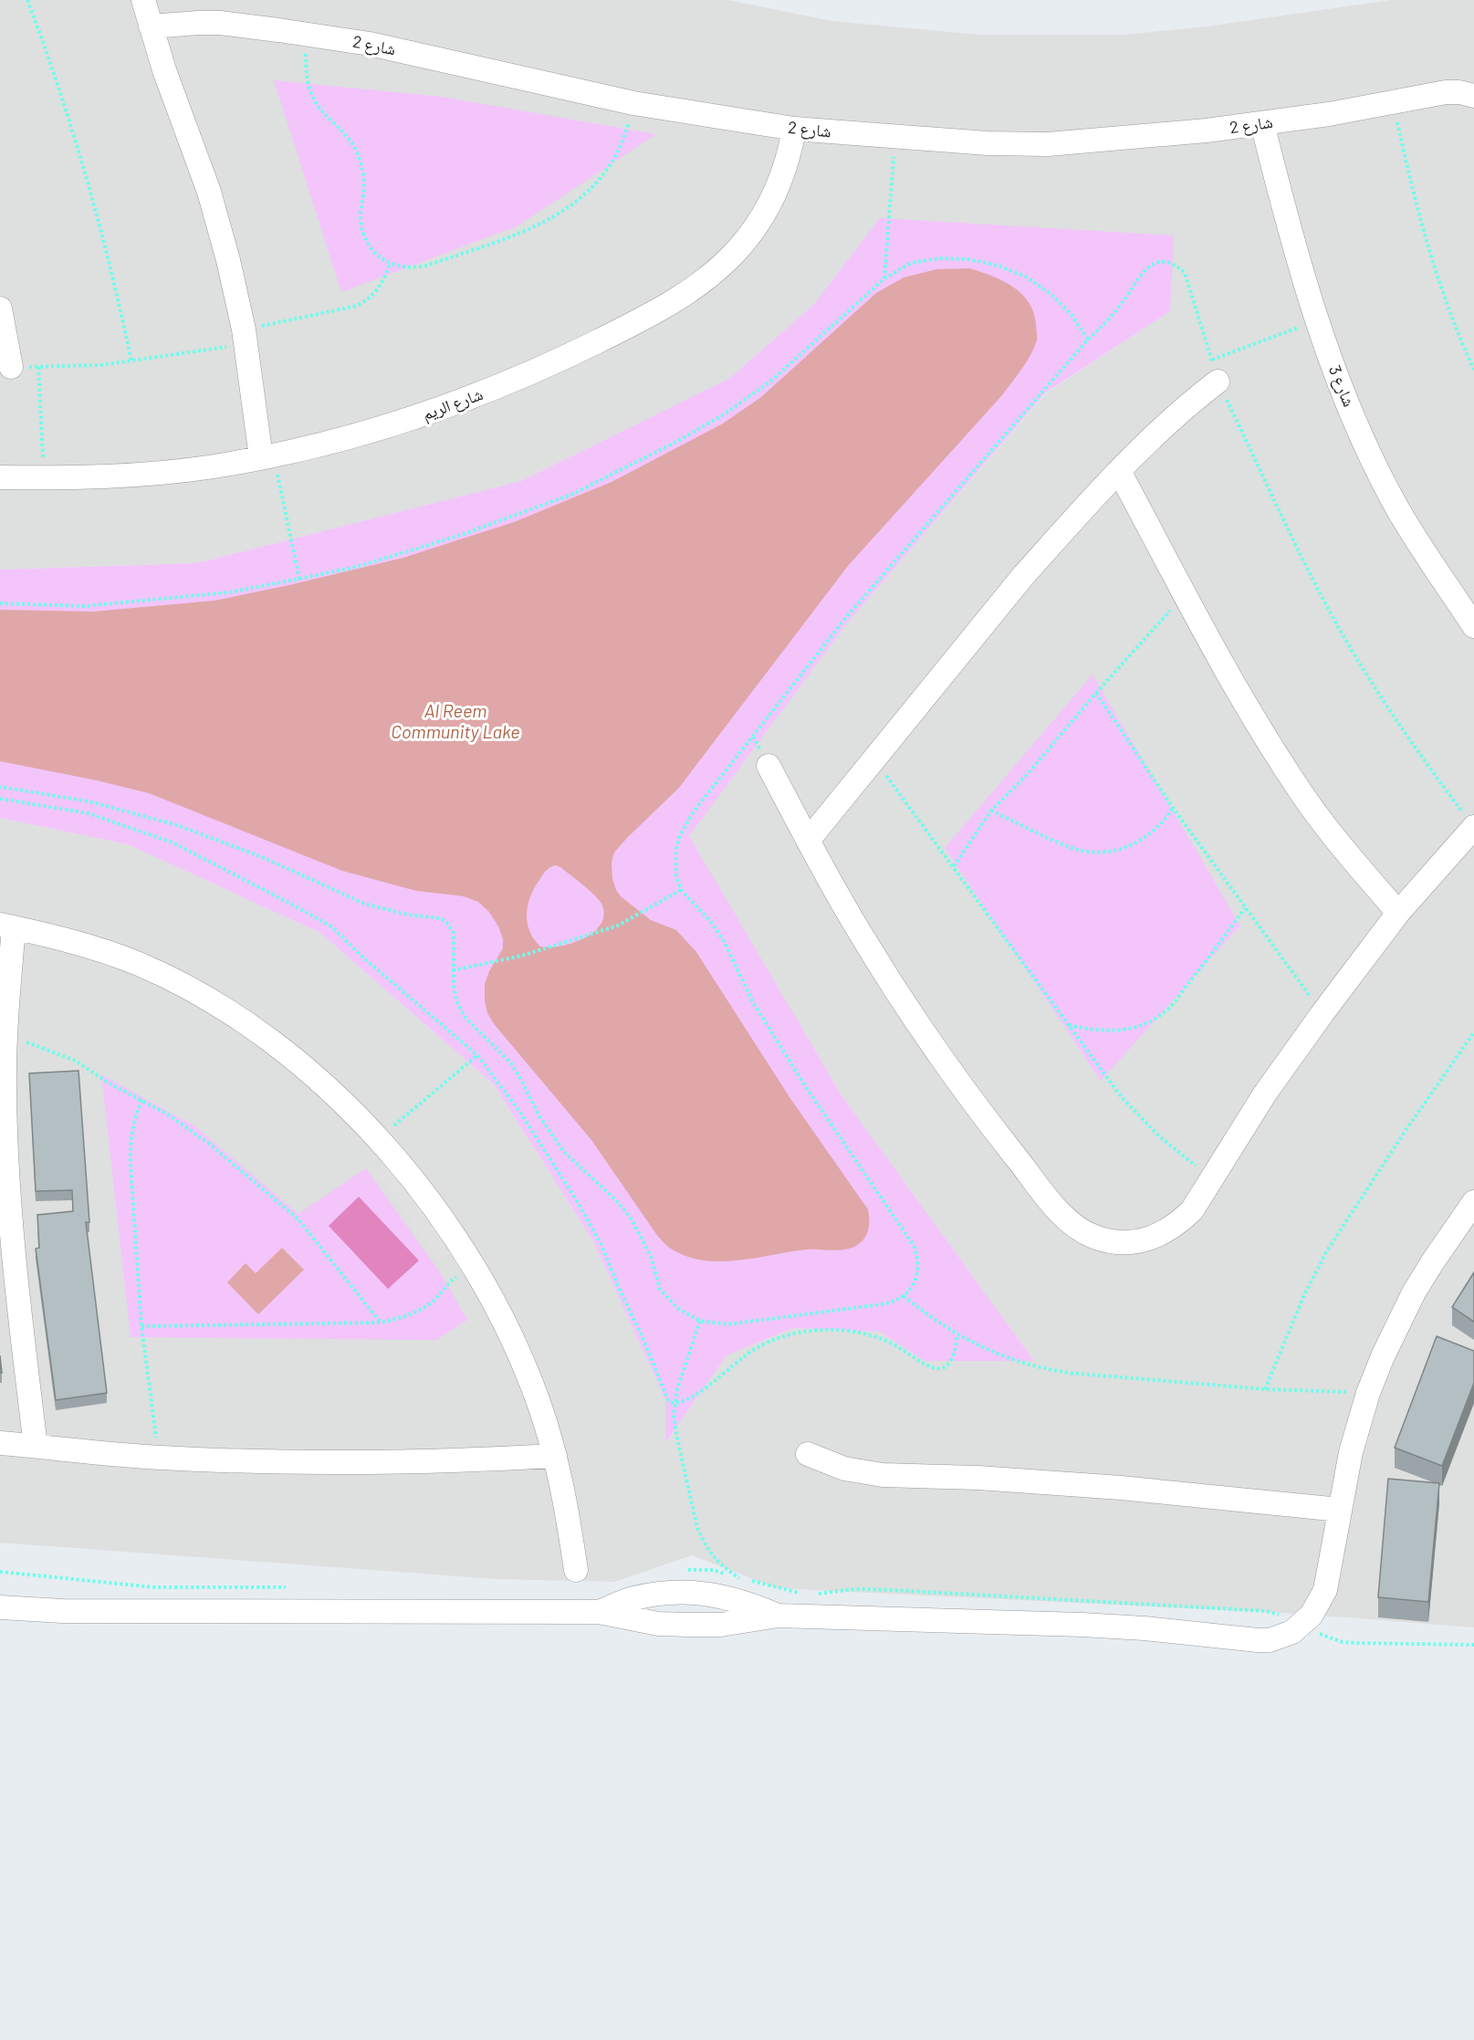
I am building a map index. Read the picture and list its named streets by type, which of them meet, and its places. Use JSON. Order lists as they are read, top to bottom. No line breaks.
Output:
{"streets":{"street":["شارع 2","شارع 3","شارع الريم"]},"crossings":[["شارع 2","شارع 3"],["شارع 2","شارع الريم"]],"water":["Al Reem Community Lake"]}
